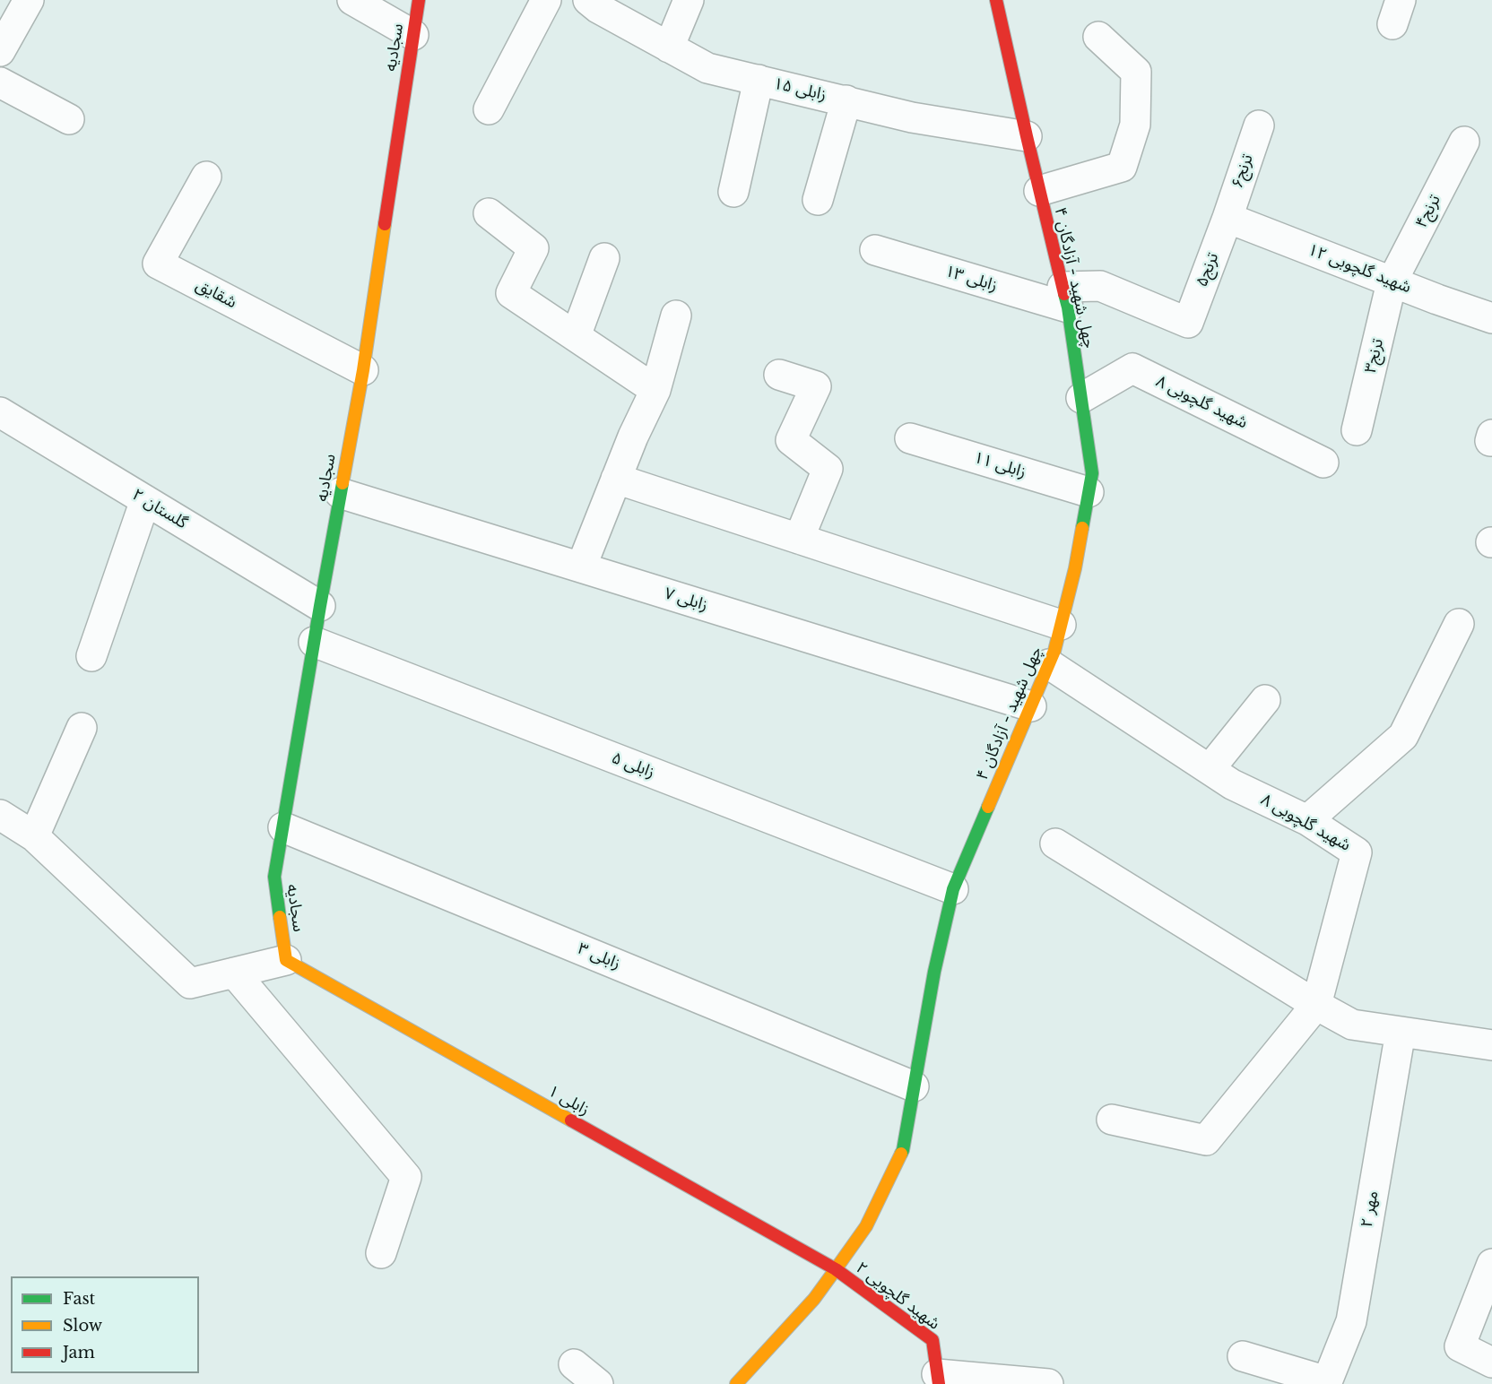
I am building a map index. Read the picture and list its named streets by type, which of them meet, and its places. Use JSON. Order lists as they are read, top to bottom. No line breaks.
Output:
{"streets":{"street":["سجادیه","زابلی ۱۵","ترنج۶","ترنج۴","شهید گلچوبی ۱۲","ترنج۵","چهل شهید - آزادگان ۴","زابلی ۱۳","شقایق","ترنج۳","شهید گلچوبی ۸","زابلی ۱۱","گلستان ۲","زابلی ۷","زابلی ۵","زابلی ۳","زابلی ۱","مهر ۲","شهید گلچویی ۲"]},"crossings":[["سجادیه","شقایق"],["سجادیه","گلستان ۲"],["سجادیه","زابلی ۷"],["سجادیه","زابلی ۵"],["سجادیه","زابلی ۳"],["سجادیه","زابلی ۱"],["زابلی ۱۵","چهل شهید - آزادگان ۴"],["ترنج۶","شهید گلچوبی ۱۲"],["ترنج۶","ترنج۵"],["ترنج۴","شهید گلچوبی ۱۲"],["ترنج۴","ترنج۳"],["شهید گلچوبی ۱۲","ترنج۵"],["شهید گلچوبی ۱۲","ترنج۳"],["ترنج۵","زابلی ۱۳"],["چهل شهید - آزادگان ۴","زابلی ۱۳"],["چهل شهید - آزادگان ۴","شهید گلچوبی ۸"],["چهل شهید - آزادگان ۴","زابلی ۱۱"],["چهل شهید - آزادگان ۴","زابلی ۷"],["چهل شهید - آزادگان ۴","زابلی ۵"],["چهل شهید - آزادگان ۴","زابلی ۳"],["چهل شهید - آزادگان ۴","زابلی ۱"],["چهل شهید - آزادگان ۴","شهید گلچویی ۲"],["زابلی ۱","شهید گلچویی ۲"]],"legend":["Fast","Slow","Jam"]}
